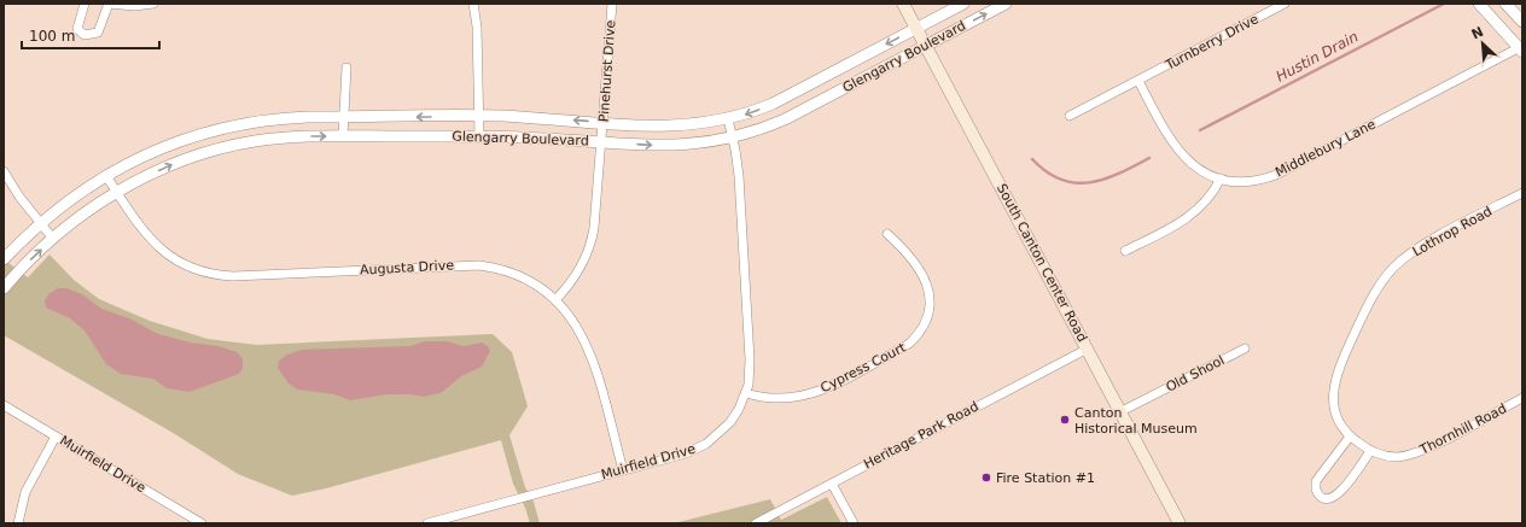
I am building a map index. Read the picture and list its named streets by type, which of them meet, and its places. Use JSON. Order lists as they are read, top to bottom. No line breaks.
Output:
{"streets":{"main road":["South Canton Center Road"],"street":["Turnberry Drive","Glengarry Boulevard","Pinehurst Drive","Middlebury Lane","Lothrop Road","Augusta Drive","Cypress Court","Old Shool","Thornhill Road","Heritage Park Road","Muirfield Drive"]},"crossings":[["Turnberry Drive","Middlebury Lane"],["Glengarry Boulevard","Pinehurst Drive"],["Glengarry Boulevard","South Canton Center Road"],["Glengarry Boulevard","Augusta Drive"],["Glengarry Boulevard","Muirfield Drive"],["Pinehurst Drive","Augusta Drive"],["Lothrop Road","Thornhill Road"],["South Canton Center Road","Old Shool"],["South Canton Center Road","Heritage Park Road"],["Augusta Drive","Muirfield Drive"],["Cypress Court","Muirfield Drive"]],"water":["Hustin Drain"],"places":["Canton Historical Museum","Fire Station #1"],"scale_bar":"100 m","north":"top left"}
